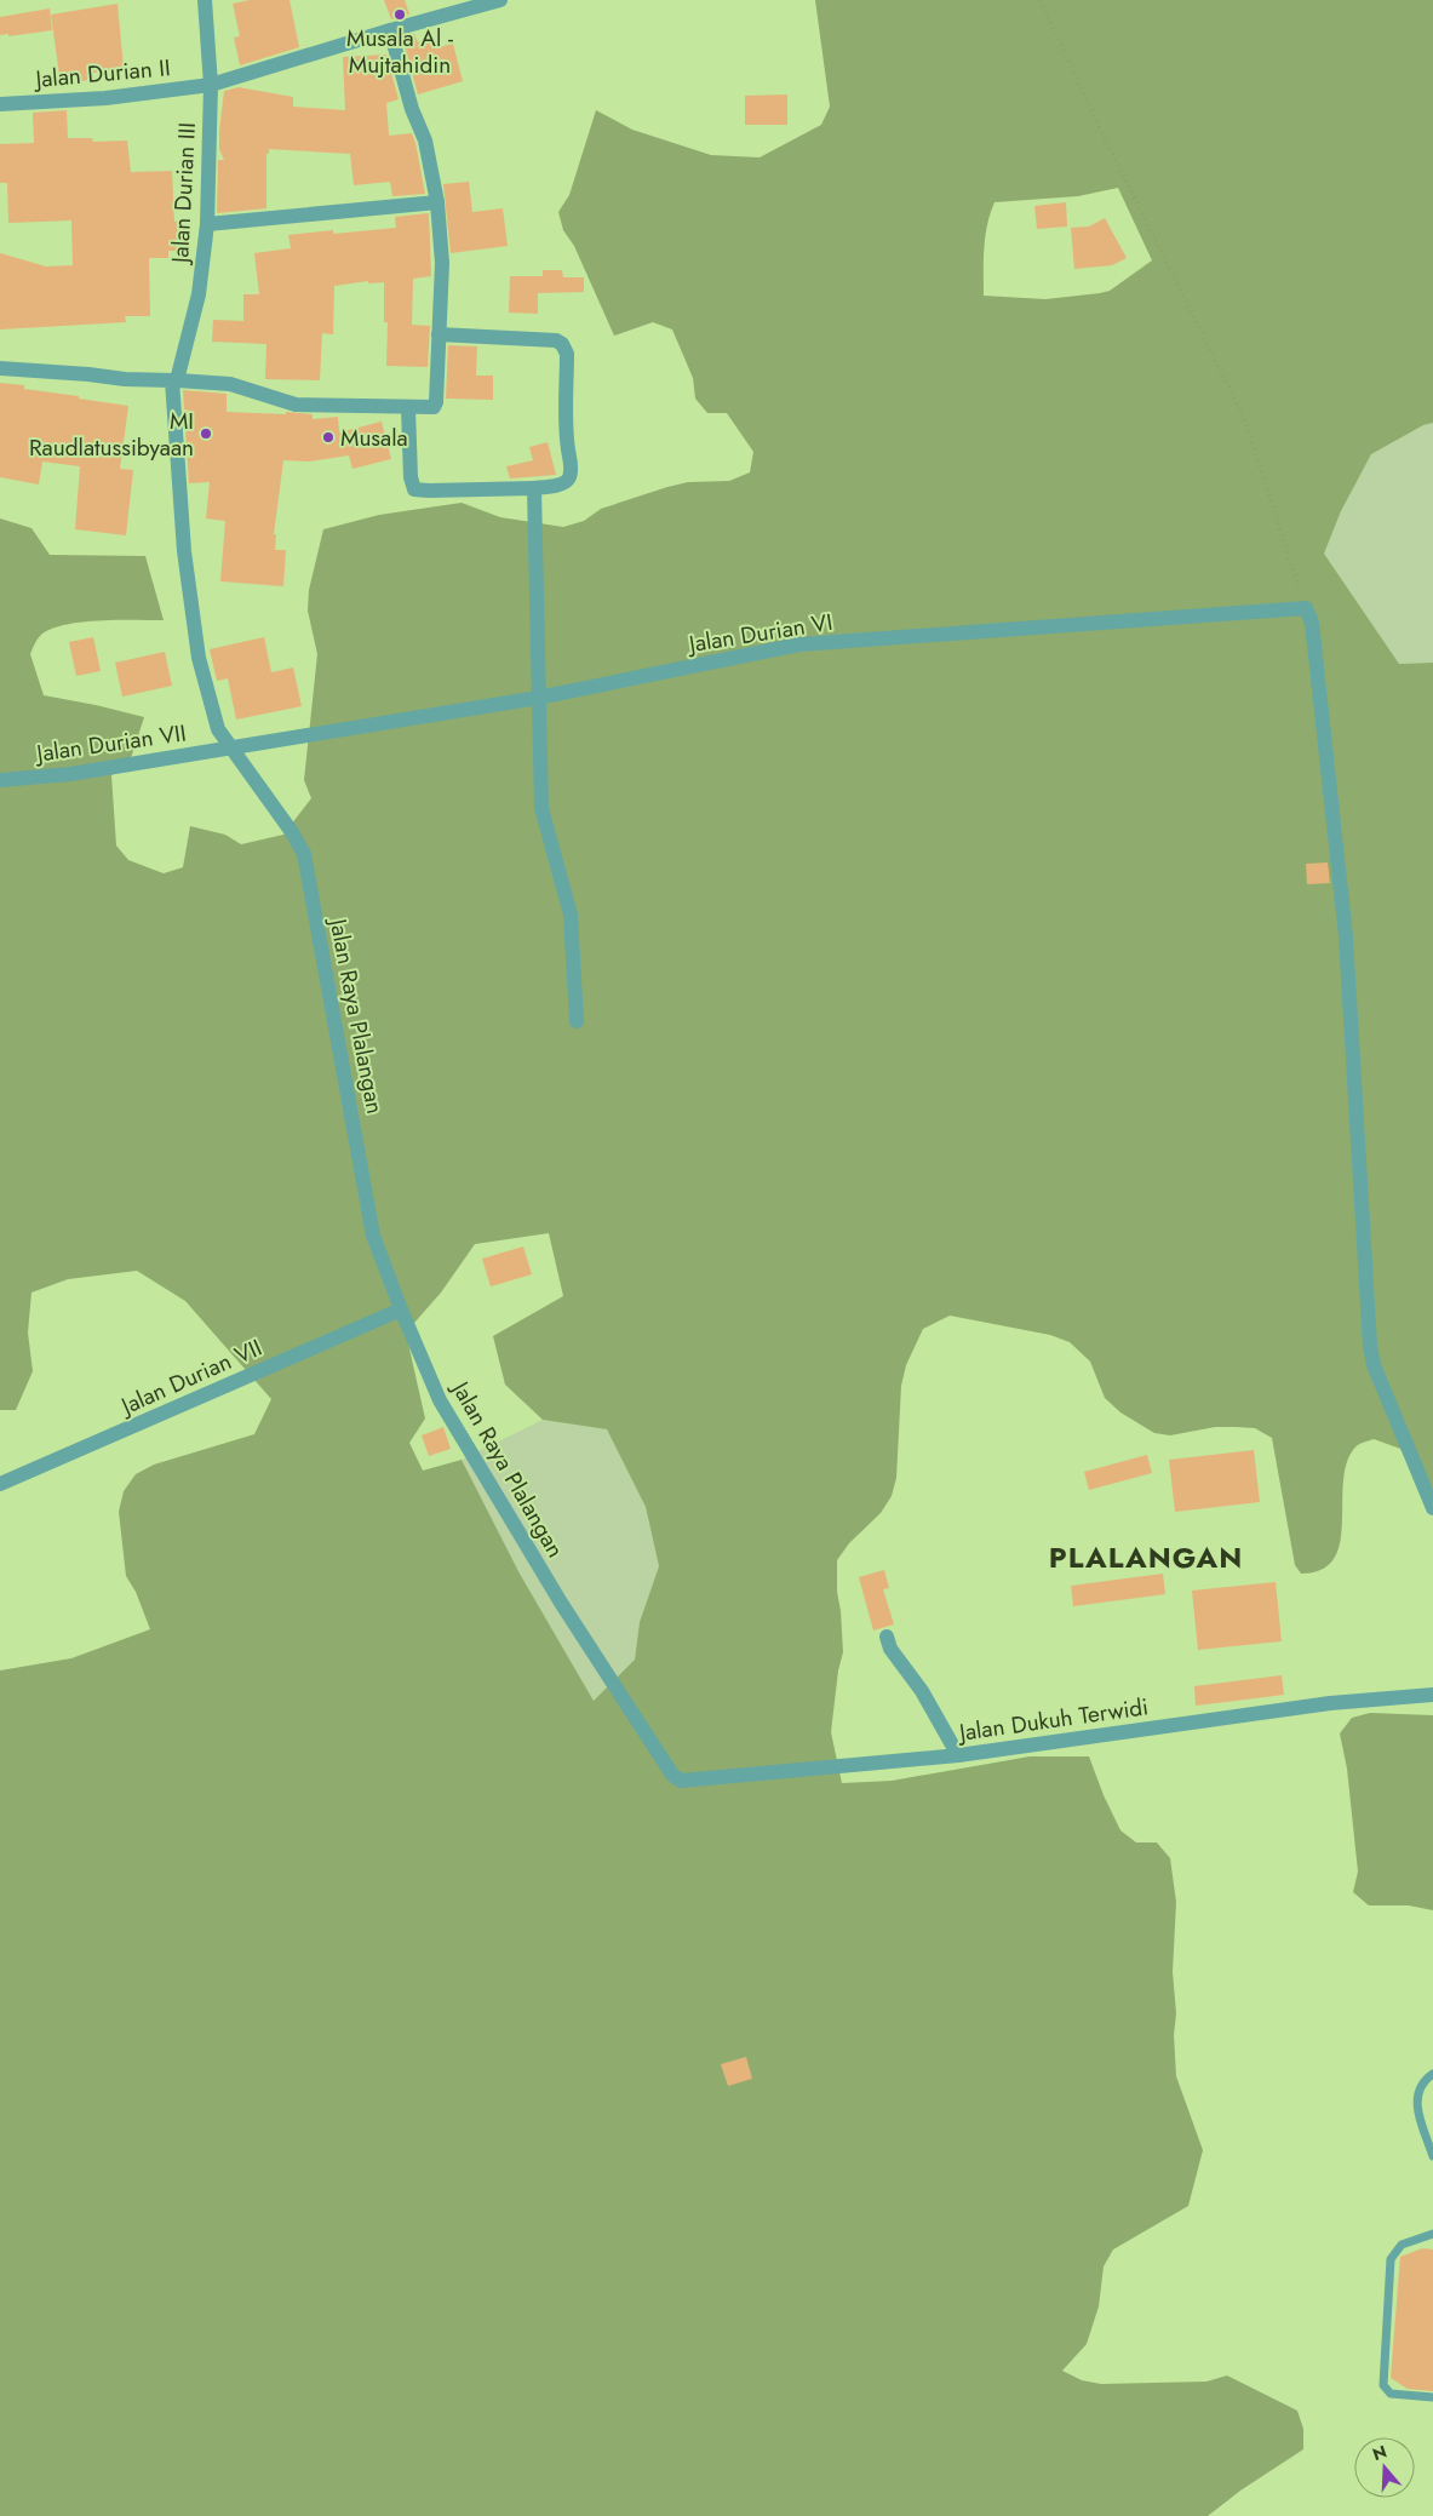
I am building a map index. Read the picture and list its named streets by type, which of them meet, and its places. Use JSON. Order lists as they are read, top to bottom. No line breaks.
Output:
{"streets":{"street":["Jalan Durian II","Jalan Durian III","Jalan Durian VI","Jalan Durian VII","Jalan Raya Plalangan","Jalan Dukuh Terwidi"]},"crossings":[["Jalan Durian II","Jalan Durian III"],["Jalan Durian III","Jalan Raya Plalangan"],["Jalan Durian VI","Jalan Durian VII"],["Jalan Durian VI","Jalan Raya Plalangan"],["Jalan Durian VII","Jalan Raya Plalangan"],["Jalan Raya Plalangan","Jalan Dukuh Terwidi"]],"districts":["PLALANGAN"],"places":["Musala Al - Mujtahidin","MI Raudlatussibyaan","Musala"],"north":"top"}
